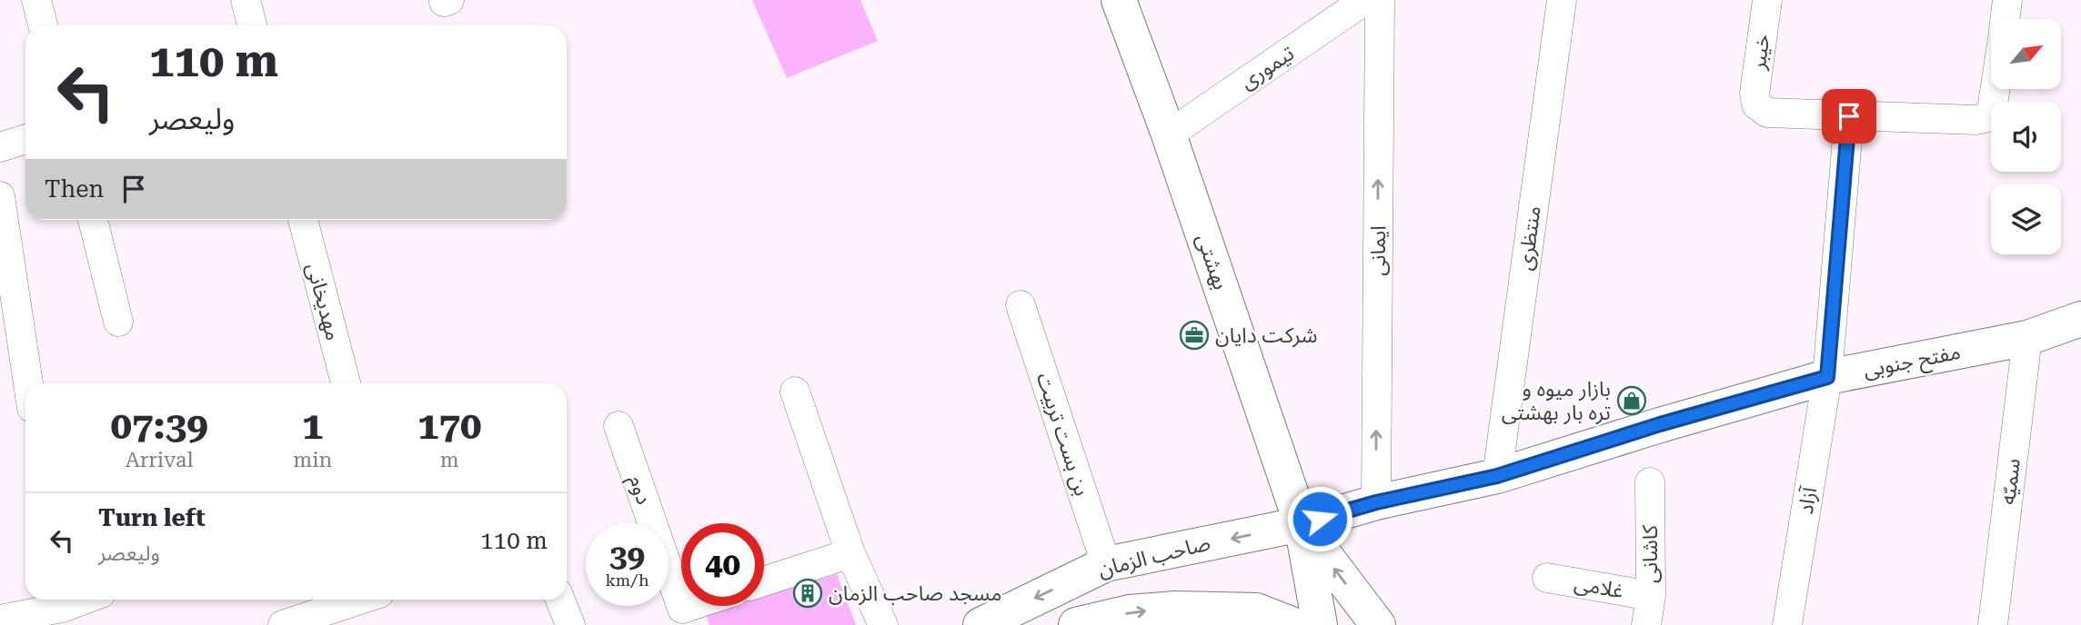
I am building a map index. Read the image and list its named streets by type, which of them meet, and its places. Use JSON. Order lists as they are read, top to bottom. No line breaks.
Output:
{"streets":{"street":["خیبر","تیموری","منتظری","ایمانی","بهشتی","مهدیخانی","مفتح جنوبی","بن بست تربیت","سمیّه","دوم","آزاد","کاشانی","صاحب الزمان","غلامی"]},"crossings":[["خیبر","آزاد"],["تیموری","بهشتی"],["منتظری","مفتح جنوبی"],["ایمانی","مفتح جنوبی"],["بهشتی","مفتح جنوبی"],["بهشتی","صاحب الزمان"],["مفتح جنوبی","سمیّه"],["مفتح جنوبی","آزاد"],["مفتح جنوبی","صاحب الزمان"],["بن بست تربیت","صاحب الزمان"],["کاشانی","غلامی"]],"one_way":["ایمانی"],"places":{"office":["شرکت دایان"],"shop":["بازار میوه و تره بار بهشتی"],"building":["مسجد صاحب الزمان"]},"north":"top right","page":{"turn":["110 m","ولیعصر"],"then":"Then","eta":["07:39","Arrival","1","min","170","m"],"list":[{"name":"Turn left","note":"ولیعصر","value":"110 m"}],"speed":"39 km/h","limit":"40"}}
